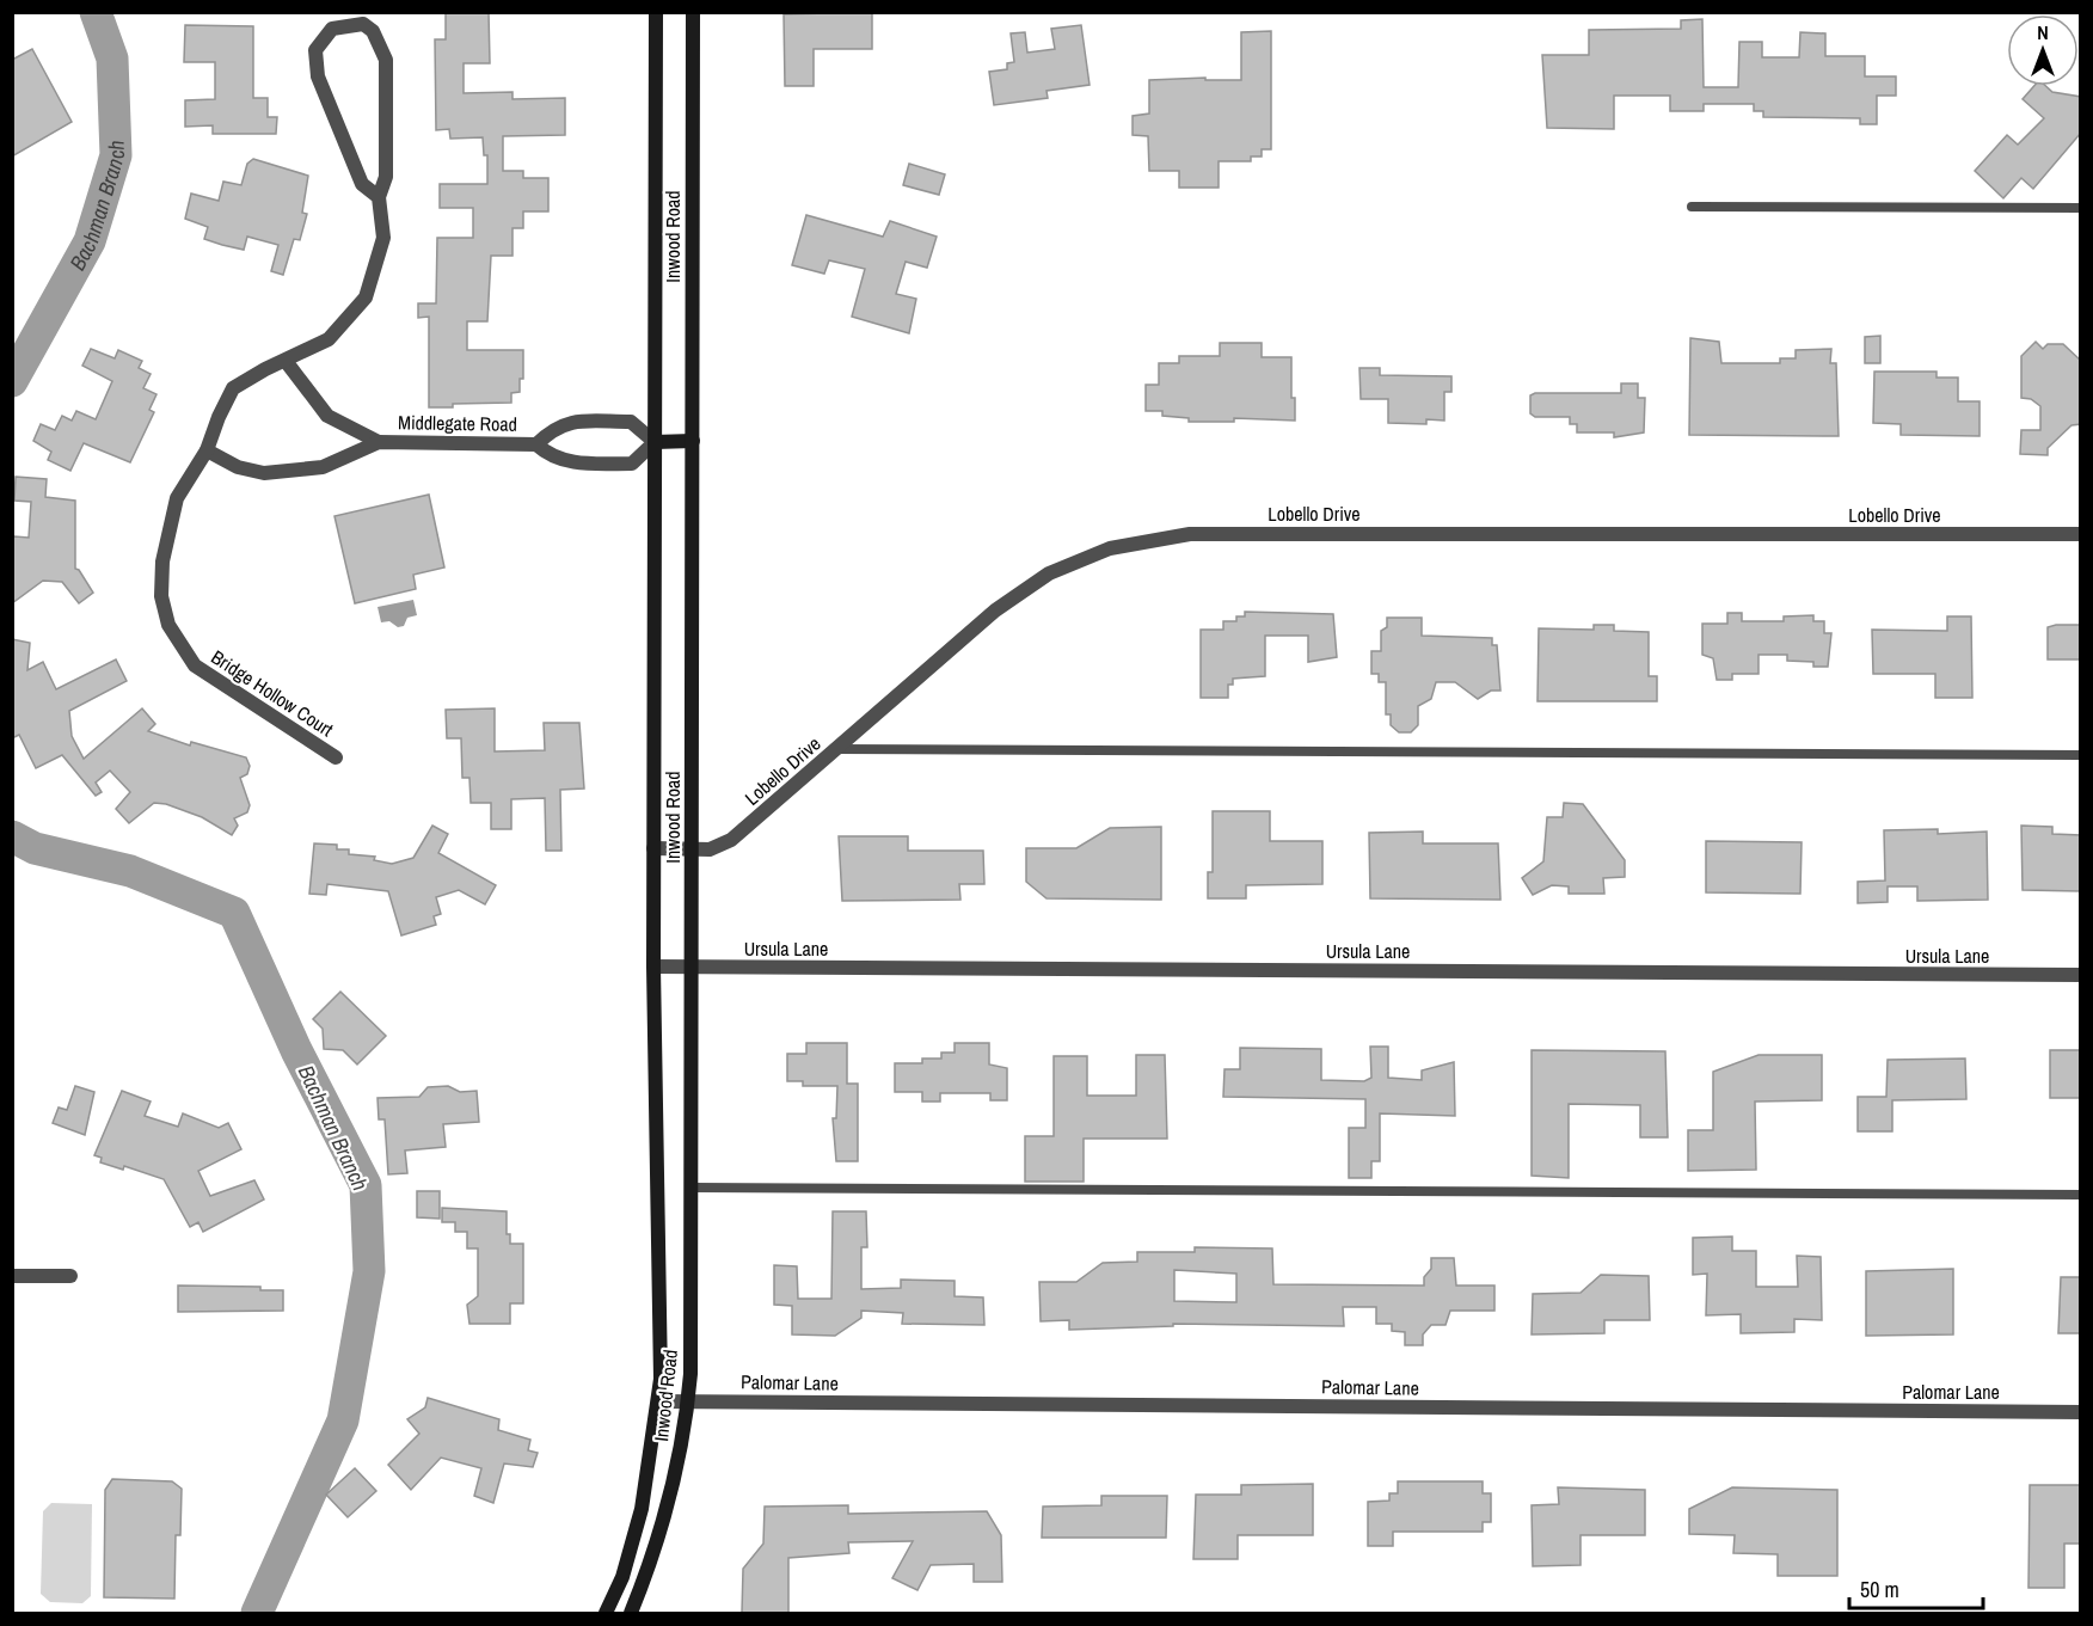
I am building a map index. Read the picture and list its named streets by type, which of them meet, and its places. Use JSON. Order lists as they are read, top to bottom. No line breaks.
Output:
{"streets":{"main road":["Inwood Road"],"street":["Middlegate Road","Lobello Drive","Bridge Hollow Court","Ursula Lane","Palomar Lane"]},"crossings":[["Inwood Road","Middlegate Road"],["Inwood Road","Lobello Drive"],["Inwood Road","Ursula Lane"],["Inwood Road","Palomar Lane"],["Middlegate Road","Bridge Hollow Court"]],"water":["Bachman Branch"],"scale_bar":"50 m","north":"top"}
